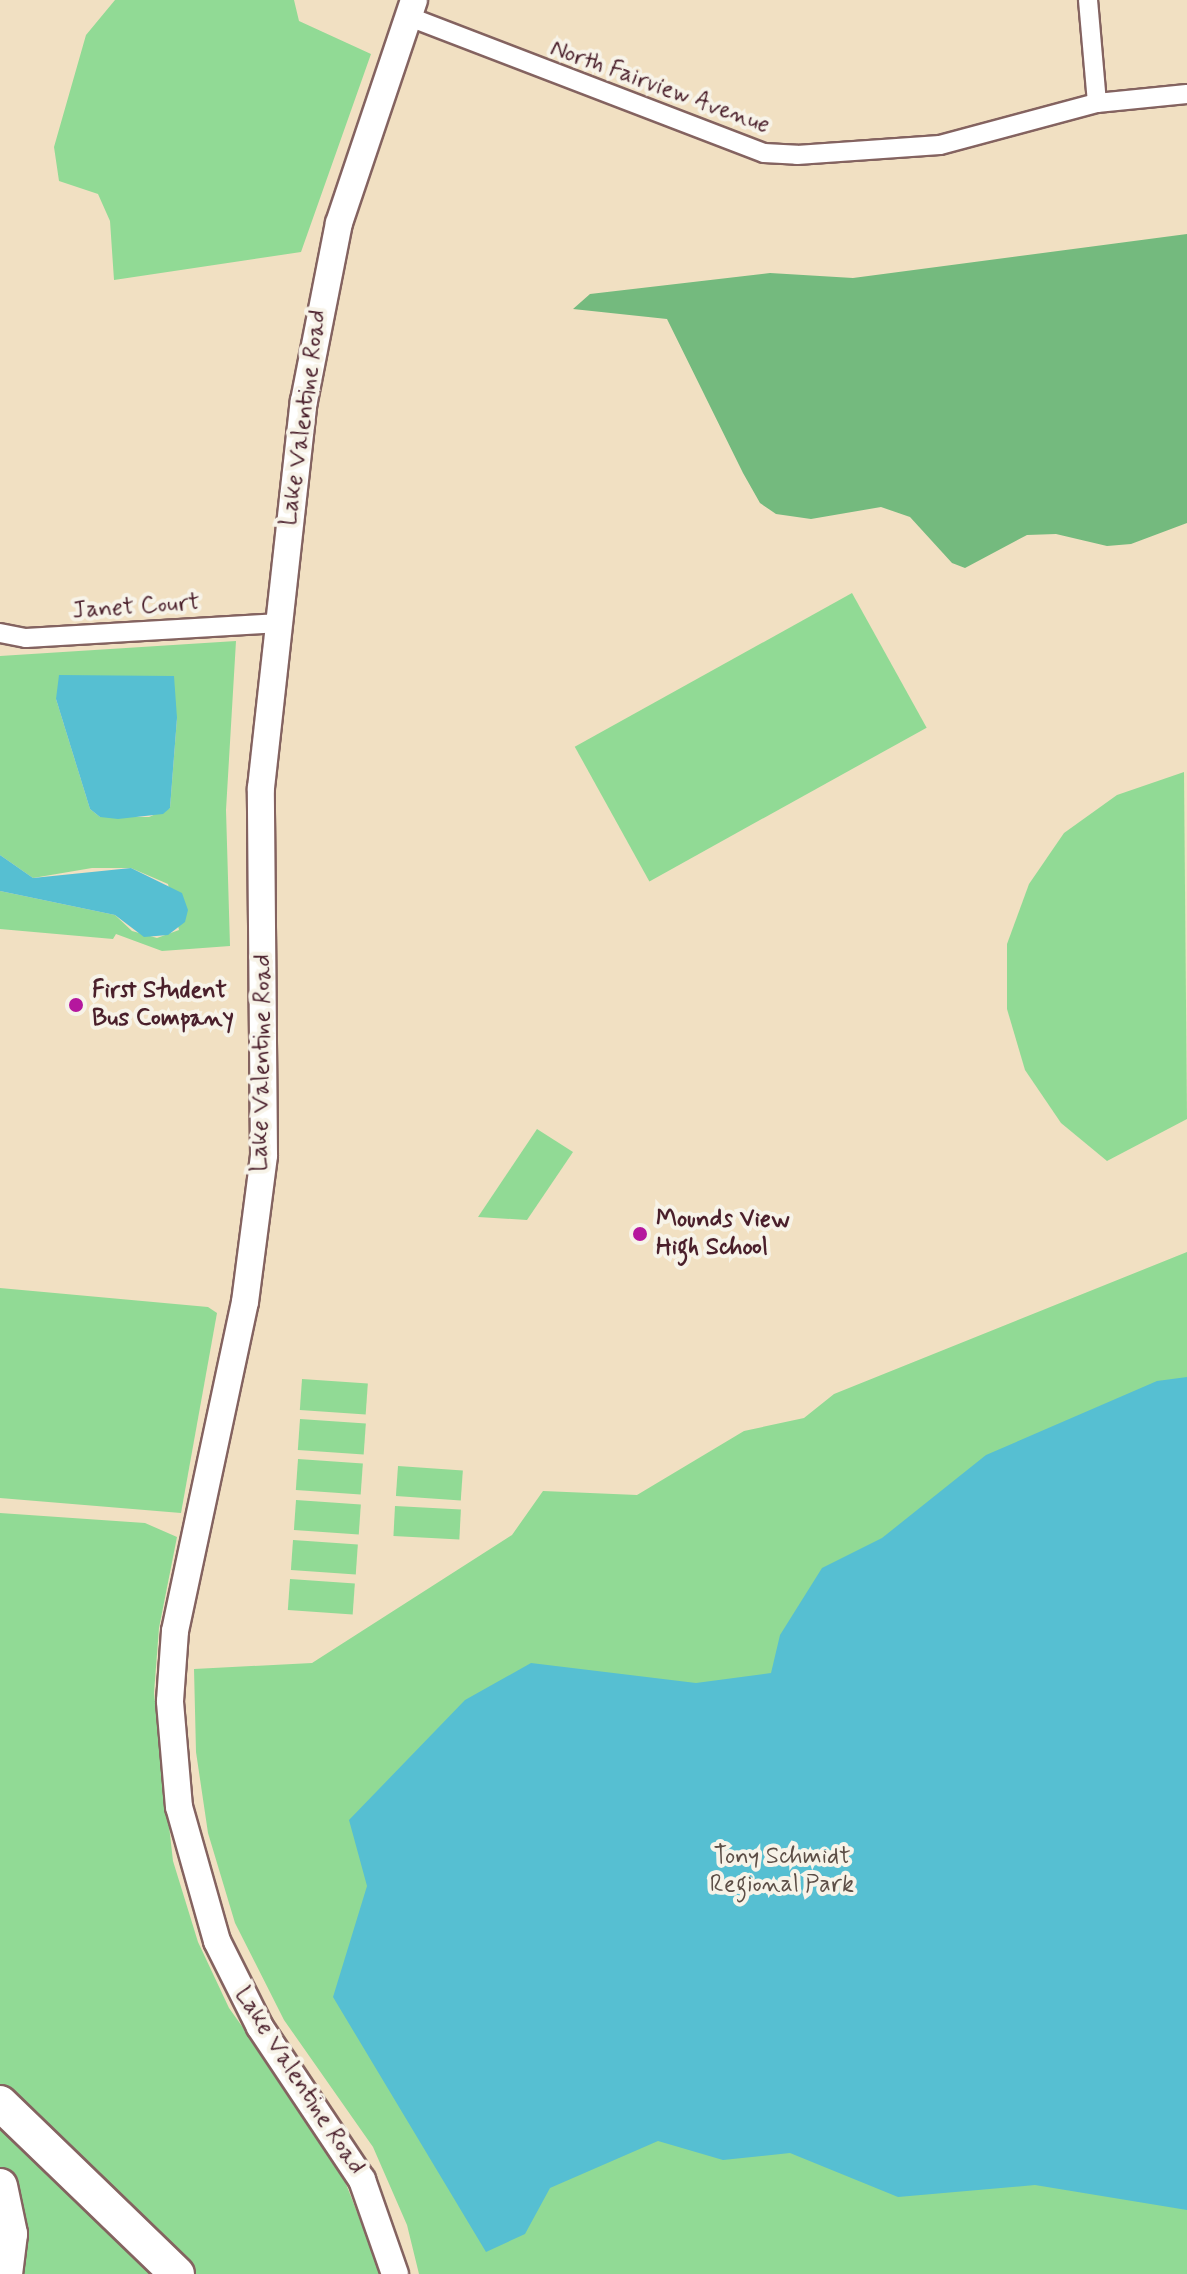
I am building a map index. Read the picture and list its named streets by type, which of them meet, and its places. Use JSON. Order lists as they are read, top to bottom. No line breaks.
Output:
{"streets":{"street":["North Fairview Avenue","Lake Valentine Road","Janet Court"]},"crossings":[["North Fairview Avenue","Lake Valentine Road"],["Lake Valentine Road","Janet Court"]],"parks":["Tony Schmidt Regional Park"],"places":["First Student Bus Company","Mounds View High School"]}
